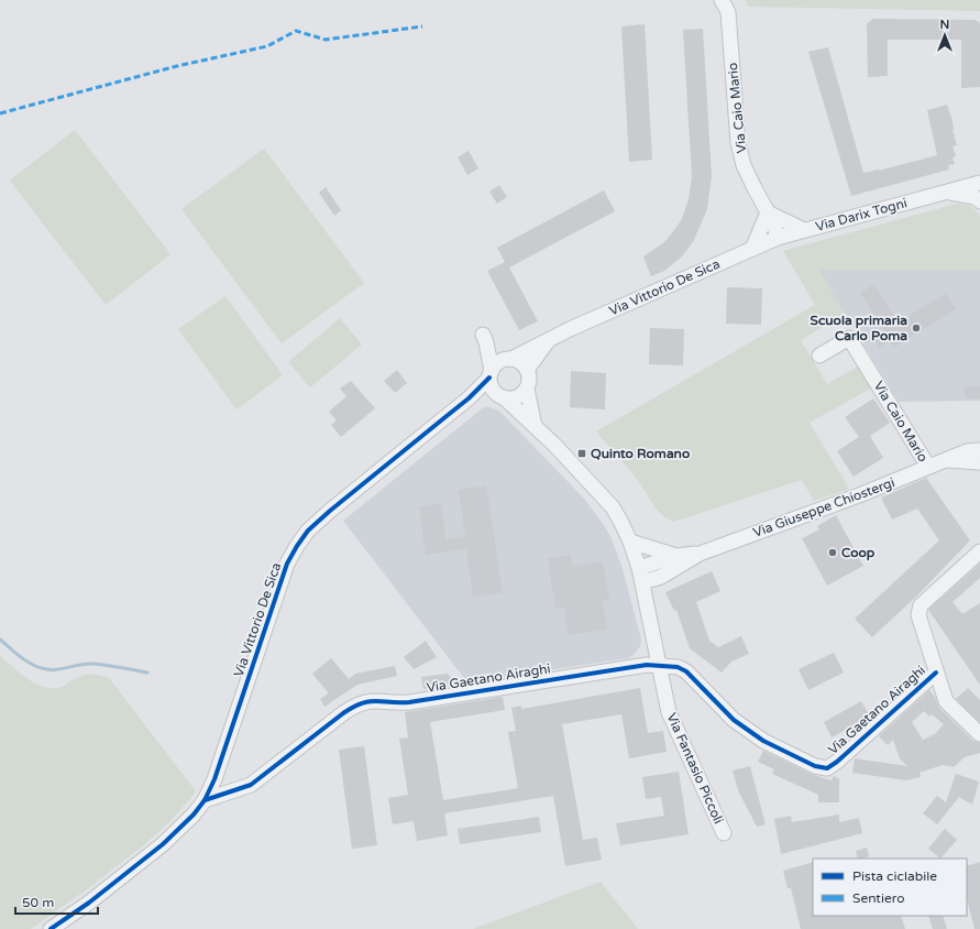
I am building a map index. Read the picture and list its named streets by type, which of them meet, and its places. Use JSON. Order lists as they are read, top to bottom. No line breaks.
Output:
{"streets":{"street":["Via Caio Mario","Via Darix Togni","Via Vittorio De Sica","Via Giuseppe Chiostergi","Via Gaetano Airaghi","Via Fantasio Piccoli"]},"crossings":[["Via Caio Mario","Via Darix Togni"],["Via Caio Mario","Via Vittorio De Sica"],["Via Caio Mario","Via Giuseppe Chiostergi"],["Via Darix Togni","Via Vittorio De Sica"],["Via Vittorio De Sica","Via Gaetano Airaghi"],["Via Vittorio De Sica","Via Fantasio Piccoli"],["Via Giuseppe Chiostergi","Via Fantasio Piccoli"],["Via Gaetano Airaghi","Via Fantasio Piccoli"]],"places":{"other":["Scuola primaria Carlo Poma","Coop"],"transit":["Quinto Romano"]},"legend":["Pista ciclabile","Sentiero"],"scale_bar":"50 m","north":"top"}
